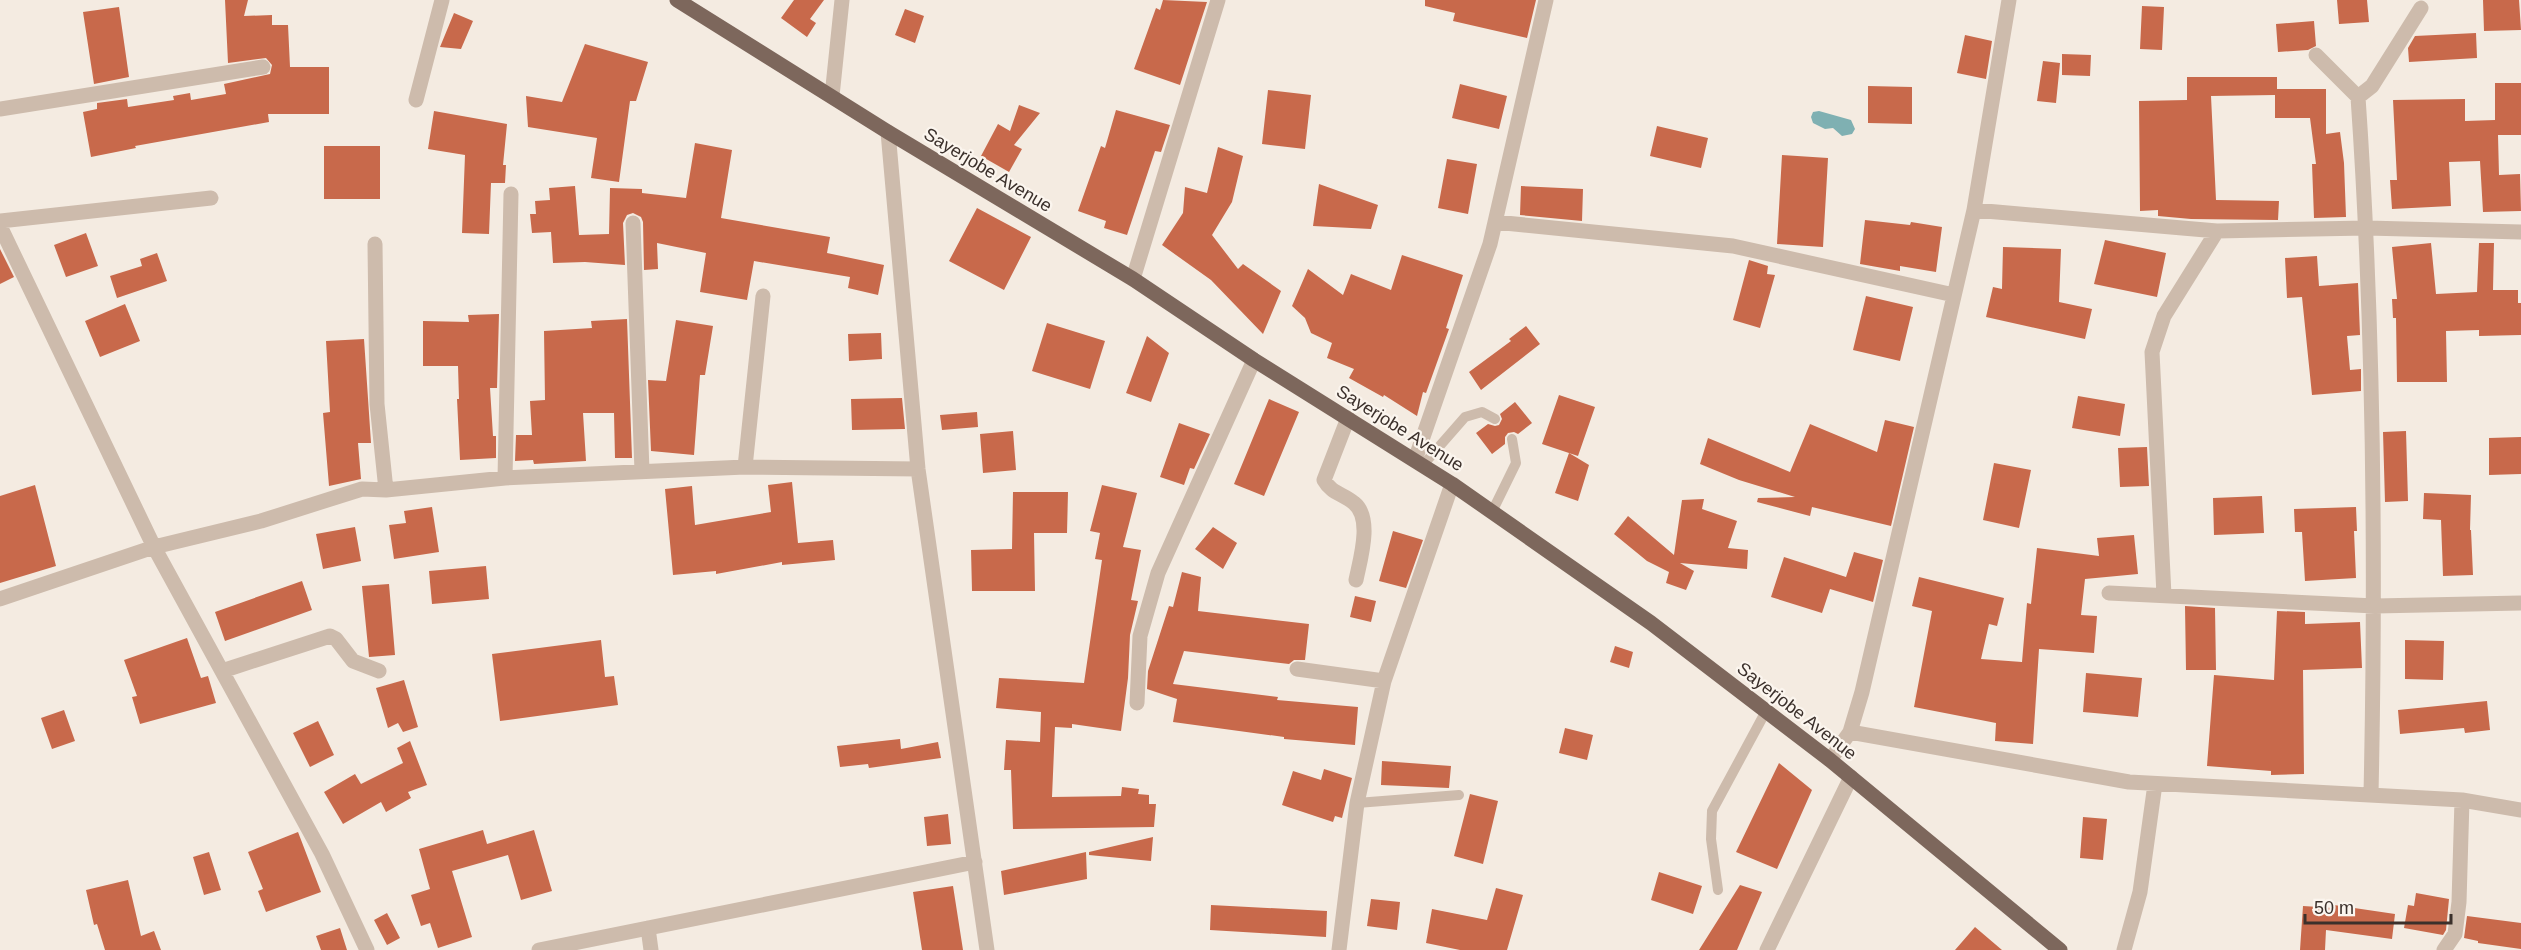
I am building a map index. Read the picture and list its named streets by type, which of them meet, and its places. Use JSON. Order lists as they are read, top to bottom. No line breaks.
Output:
{"streets":{"main road":["Sayerjobe Avenue"]},"scale_bar":"50 m"}
